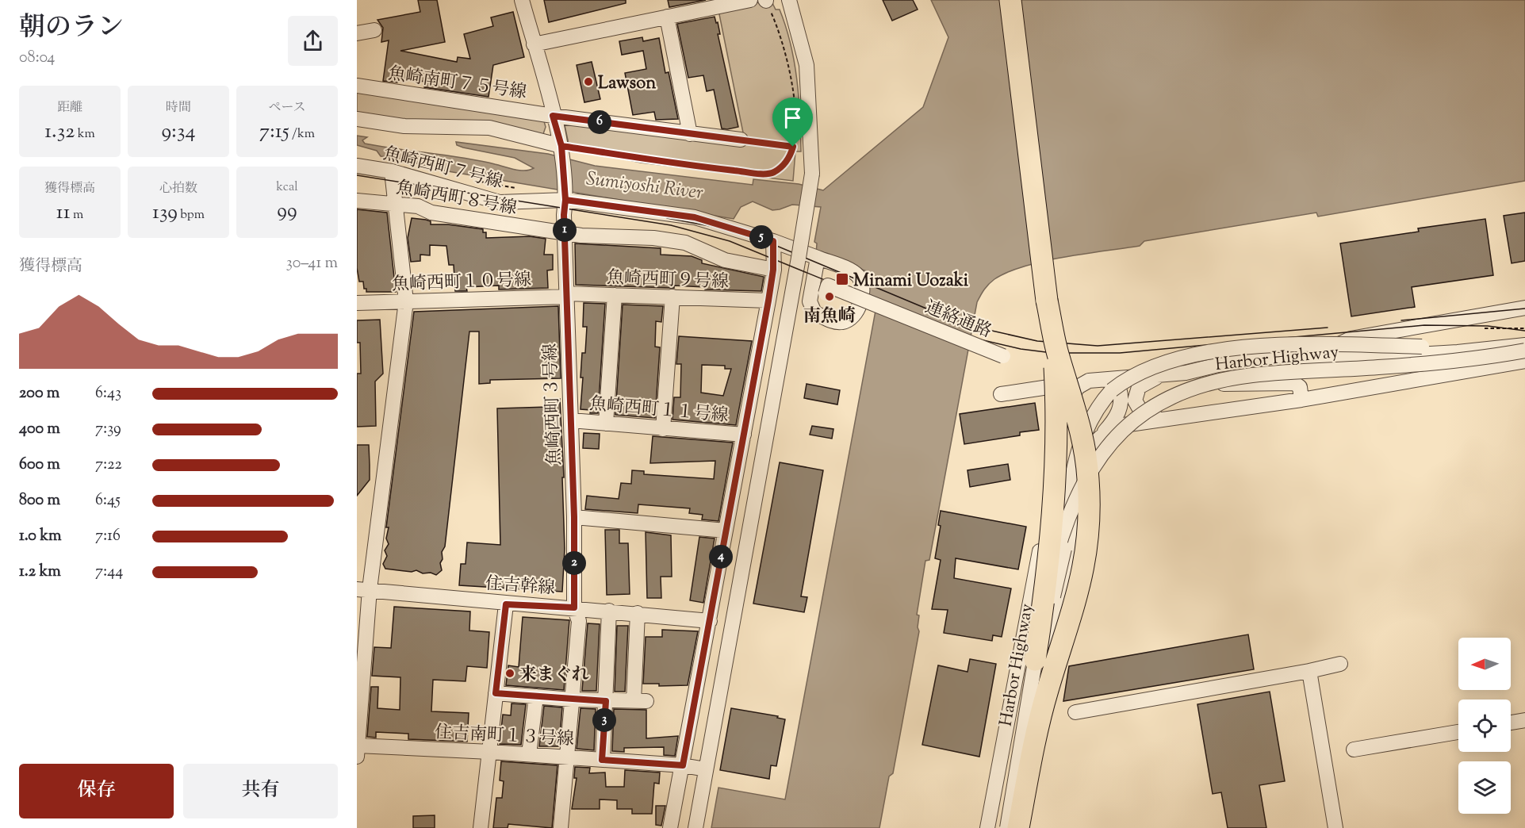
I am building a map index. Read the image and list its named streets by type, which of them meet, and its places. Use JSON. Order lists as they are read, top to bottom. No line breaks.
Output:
{"streets":{"street":["魚崎南町７５号線","魚崎西町７号線","魚崎西町８号線","魚崎西町９号線","魚崎西町１０号線","連絡通路","Harbor Highway","魚崎西町３号線","魚崎西町１１号線","住吉幹線","住吉南町１３号線"]},"crossings":[["魚崎南町７５号線","魚崎西町３号線"],["魚崎西町７号線","魚崎西町３号線"],["魚崎西町８号線","魚崎西町３号線"],["魚崎西町９号線","魚崎西町１０号線"],["魚崎西町９号線","魚崎西町３号線"],["魚崎西町１０号線","魚崎西町３号線"],["魚崎西町３号線","魚崎西町１１号線"],["魚崎西町３号線","住吉幹線"],["魚崎西町３号線","住吉南町１３号線"]],"water":["Sumiyoshi River"],"places":{"other":["Lawson","南魚崎","来まぐれ"],"transit":["Minami Uozaki"]},"north":"left","page":{"heading":["朝のラン","08:04"],"stats":[["距離","1.32 km"],["時間","9:34"],["ペース","7:15 /km"],["獲得標高","11 m"],["心拍数","139 bpm"],["kcal","99"]],"pins":["6","1","5","4","2","3"],"chart":["獲得標高","30–41 m"],"list":[{"name":"200 m","note":"6:43"},{"name":"400 m","note":"7:39"},{"name":"600 m","note":"7:22"},{"name":"800 m","note":"6:45"},{"name":"1.0 km","note":"7:16"},{"name":"1.2 km","note":"7:44"}],"buttons":["保存","共有"]}}
